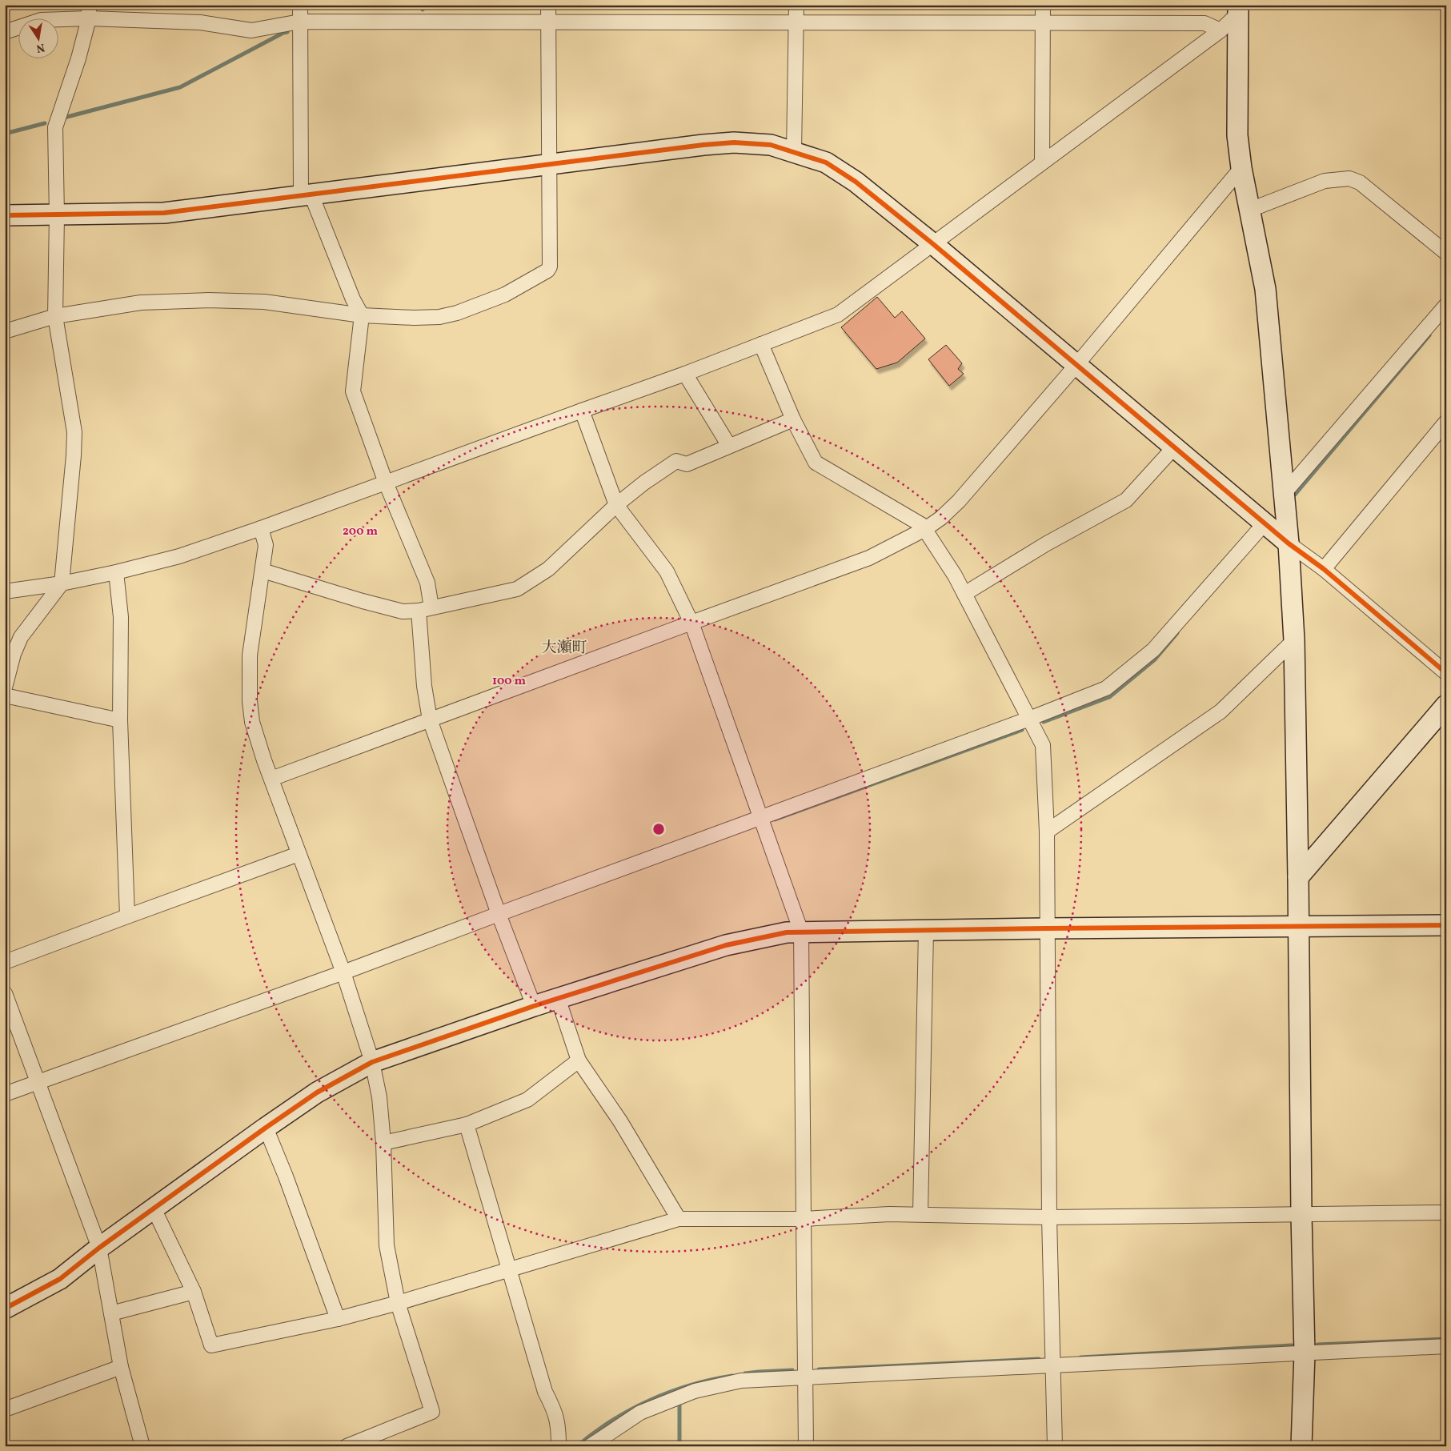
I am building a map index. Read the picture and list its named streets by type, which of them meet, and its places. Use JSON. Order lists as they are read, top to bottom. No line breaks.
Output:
{"districts":["大瀬町"],"north":"bottom","rings":["200 m","100 m"]}
